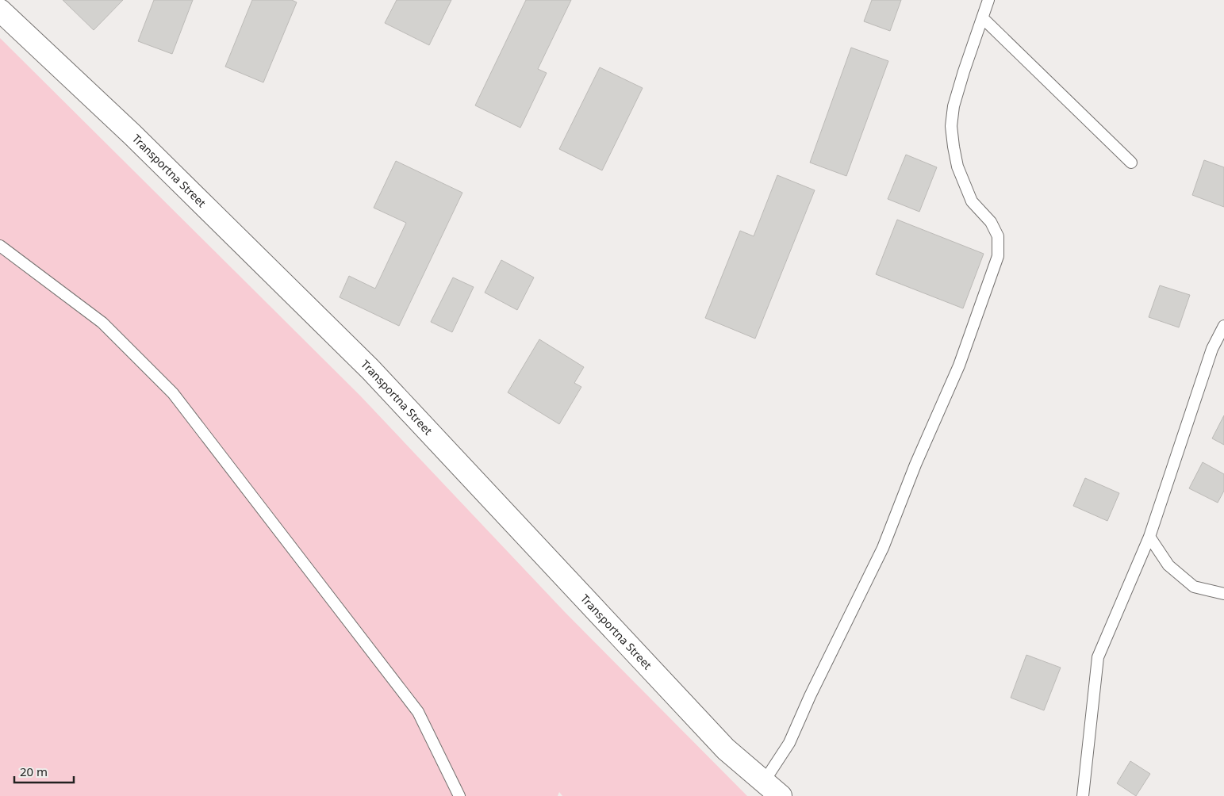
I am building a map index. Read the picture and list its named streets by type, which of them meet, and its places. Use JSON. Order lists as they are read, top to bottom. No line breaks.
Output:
{"streets":{"street":["Transportna Street"]},"scale_bar":"20 m"}
